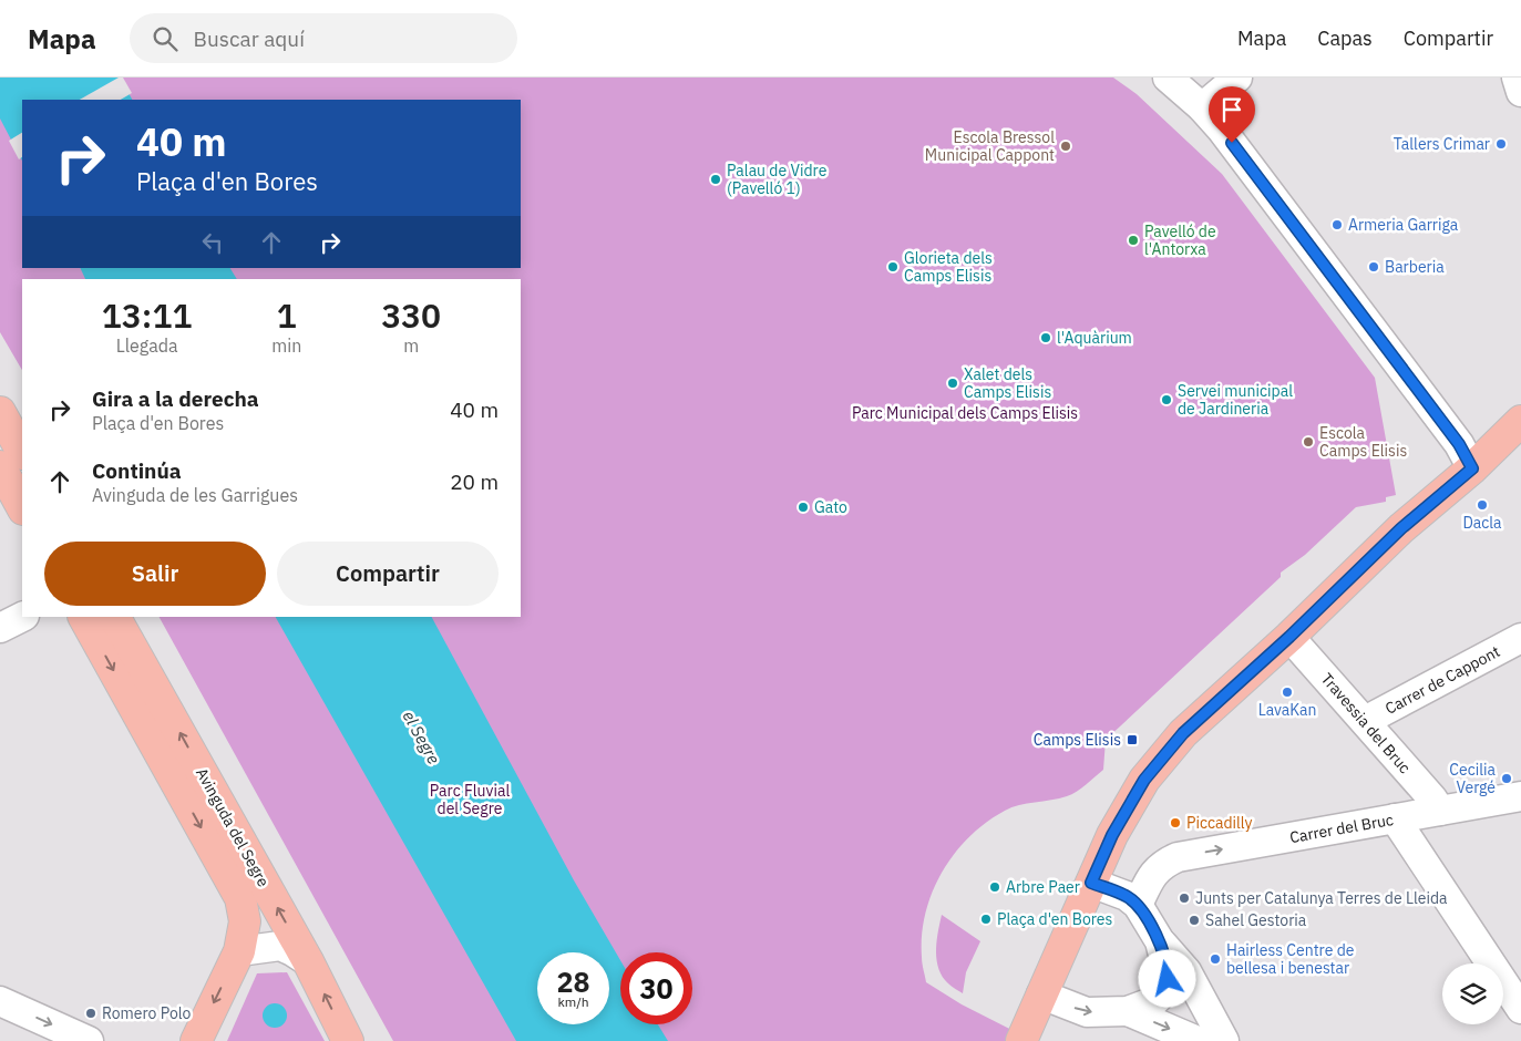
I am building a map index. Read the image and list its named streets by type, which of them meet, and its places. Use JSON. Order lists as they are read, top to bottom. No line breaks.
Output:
{"streets":{"main road":["Avinguda del Segre"],"street":["Carrer de Cappont","Travessia del Bruc","Carrer del Bruc"]},"crossings":[["Carrer de Cappont","Travessia del Bruc"],["Travessia del Bruc","Carrer del Bruc"]],"one_way":["Carrer del Bruc"],"water":["el Segre"],"parks":["Parc Municipal dels Camps Elisis","Parc Fluvial del Segre"],"places":{"other":["Tallers Crimar","Escola Bressol Municipal Cappont","Palau de Vidre (Pavelló 1)","Armeria Garriga","Pavelló de l'Antorxa","Glorieta dels Camps Elisis","Barberia","l'Aquàrium","Xalet dels Camps Elisis","Servei municipal de Jardineria","Escola Camps Elisis","Dacla","Gato","LavaKan","Cecilia Vergé","Piccadilly","Arbre Paer","Junts per Catalunya Terres de Lleida","Plaça d'en Bores","Sahel Gestoria","Hairless Centre de bellesa i benestar","Romero Polo"],"transit":["Camps Elisis"]},"page":{"header":"Mapa","search":"Buscar aquí","nav":["Mapa","Capas","Compartir"],"turn":["40 m","Plaça d'en Bores"],"eta":["13:11","Llegada","1","min","330","m"],"list":[{"name":"Gira a la derecha","note":"Plaça d'en Bores","value":"40 m"},{"name":"Continúa","note":"Avinguda de les Garrigues","value":"20 m"}],"buttons":["Salir","Compartir"],"speed":"28 km/h","limit":"30"}}
